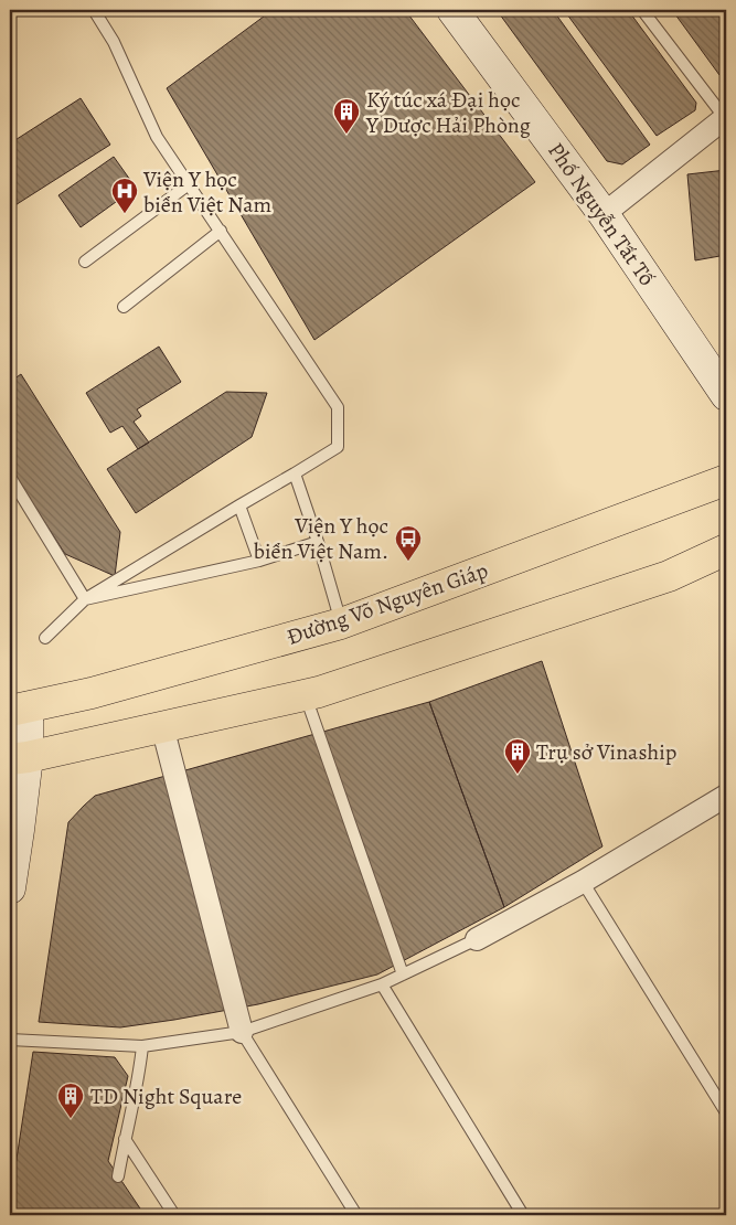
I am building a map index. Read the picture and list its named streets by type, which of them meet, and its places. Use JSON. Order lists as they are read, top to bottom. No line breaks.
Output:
{"streets":{"main road":["Đường Võ Nguyên Giáp"],"street":["Phố Nguyễn Tất Tố"]},"places":{"building":["Ký túc xá Đại học Y Dược Hải Phòng","Trụ sở Vinaship","TD Night Square"],"hospital":["Viện Y học biển Việt Nam"],"bus stop":["Viện Y học biển Việt Nam."]}}
